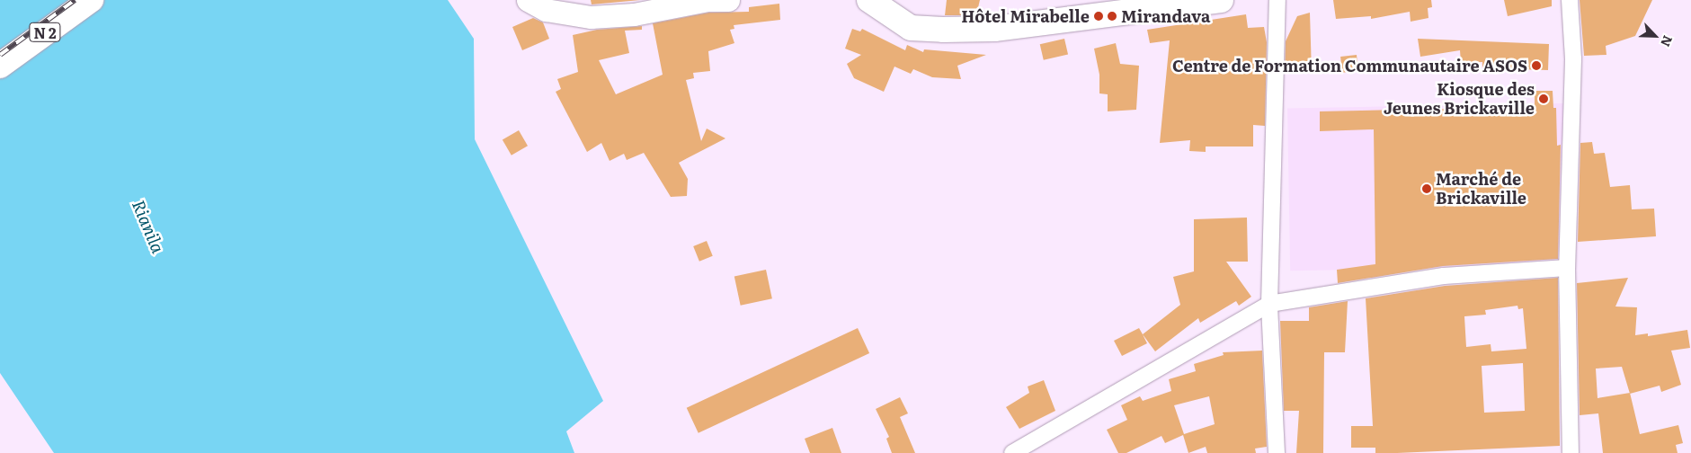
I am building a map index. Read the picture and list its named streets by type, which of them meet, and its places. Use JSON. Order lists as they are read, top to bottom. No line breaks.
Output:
{"streets":{"main road":["N 2"]},"water":["Rianila"],"places":["Hôtel Mirabelle","Mirandava","Centre de Formation Communautaire ASOS","Kiosque des Jeunes Brickaville","Marché de Brickaville"],"north":"bottom right"}
